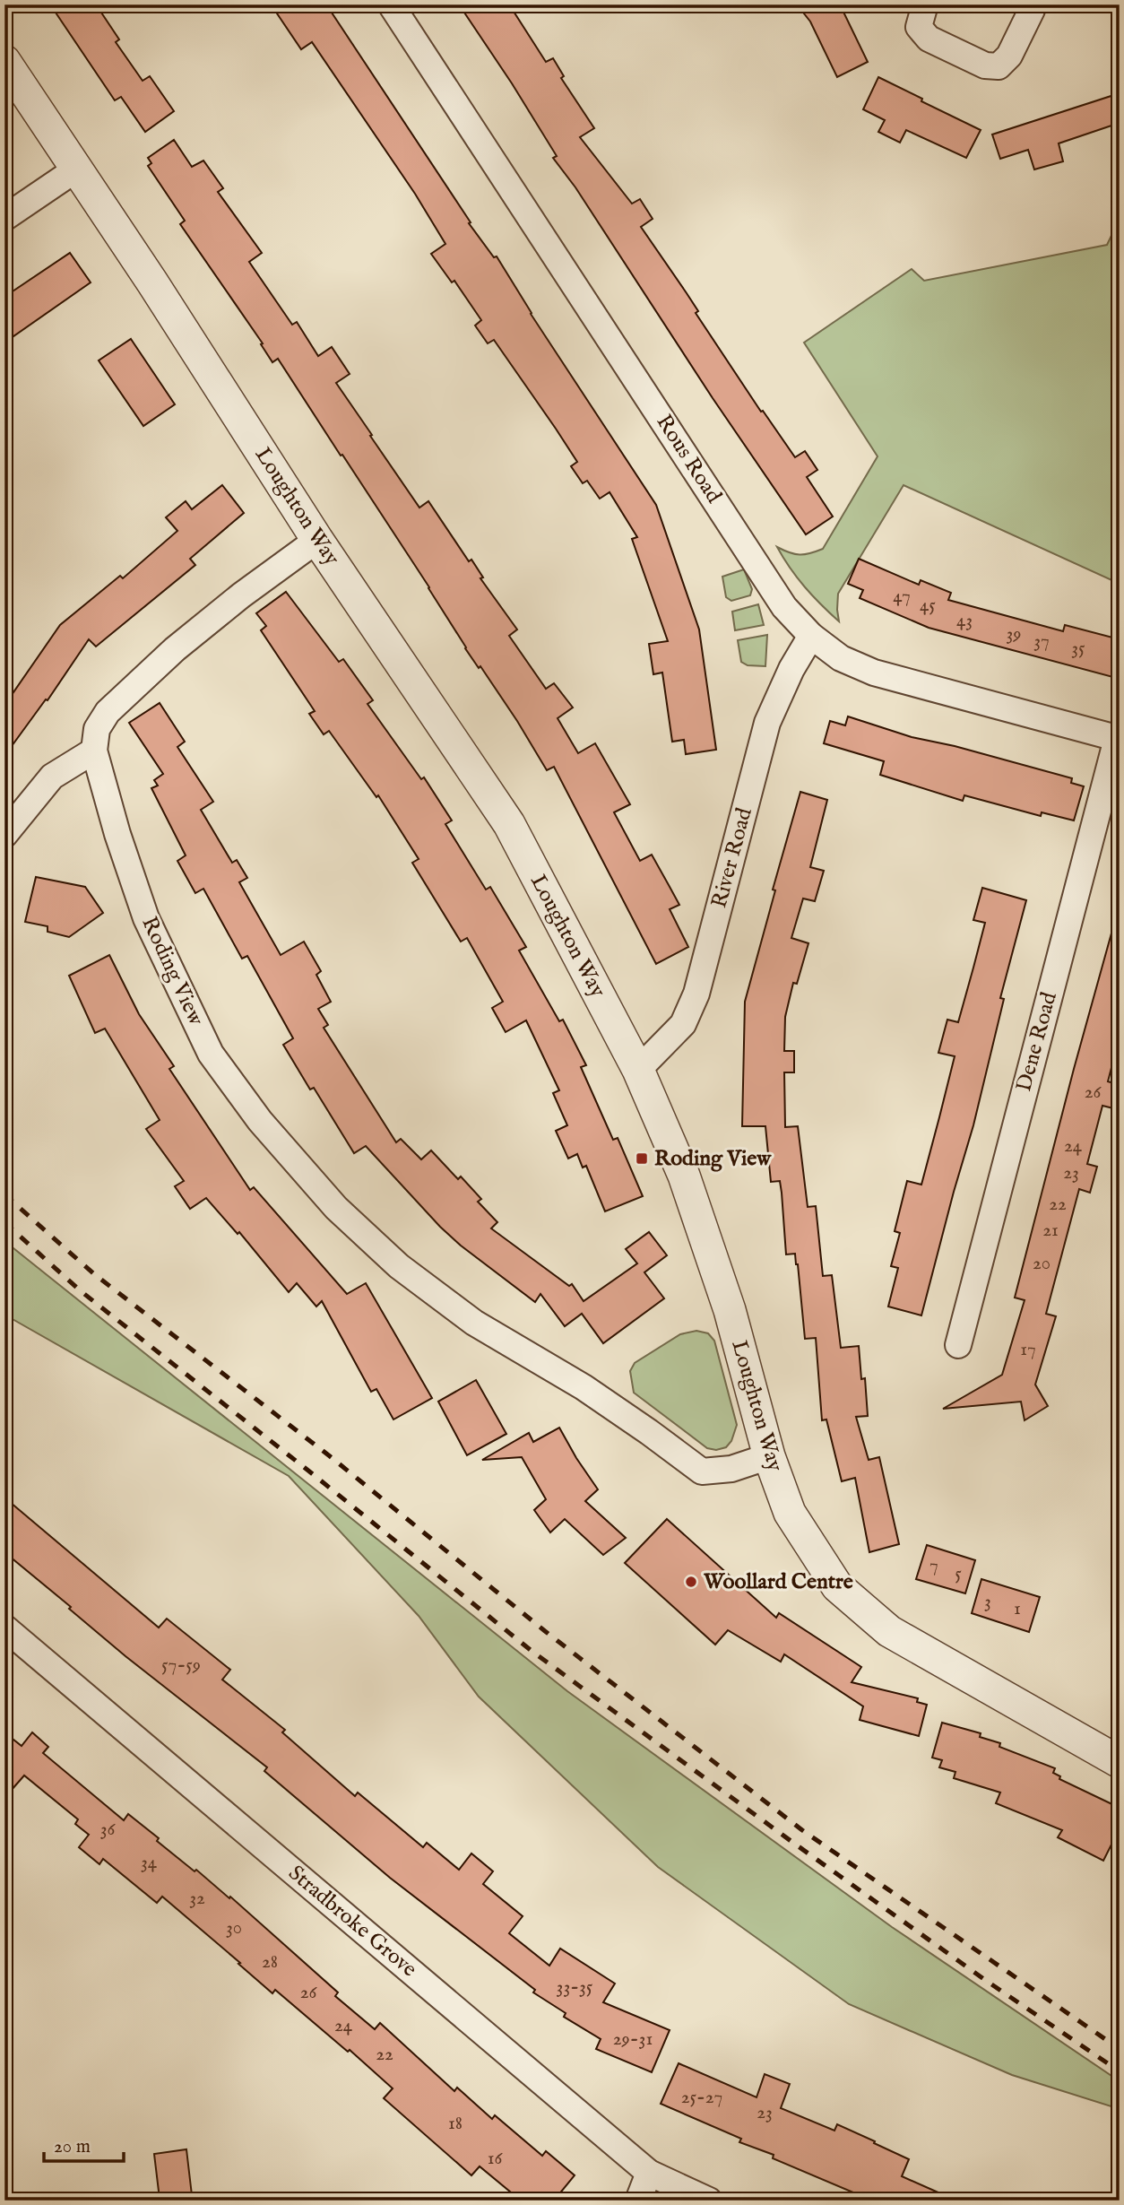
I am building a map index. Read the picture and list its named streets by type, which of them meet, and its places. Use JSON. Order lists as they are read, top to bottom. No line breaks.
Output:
{"streets":{"street":["Rous Road","Loughton Way","River Road","Roding View","Dene Road","Stradbroke Grove"]},"crossings":[["Rous Road","River Road"],["Rous Road","Dene Road"],["Loughton Way","River Road"],["Loughton Way","Roding View"]],"places":{"transit":["Roding View"],"other":["Woollard Centre"]},"house_numbers":["47","45","43","39","37","35","26","24","23","22","21","20","17","7","5","3","1","57-59","36","34","32","30","28","33-35","26","24","29-31","22","25-27","23","18","16"],"scale_bar":"20 m"}
